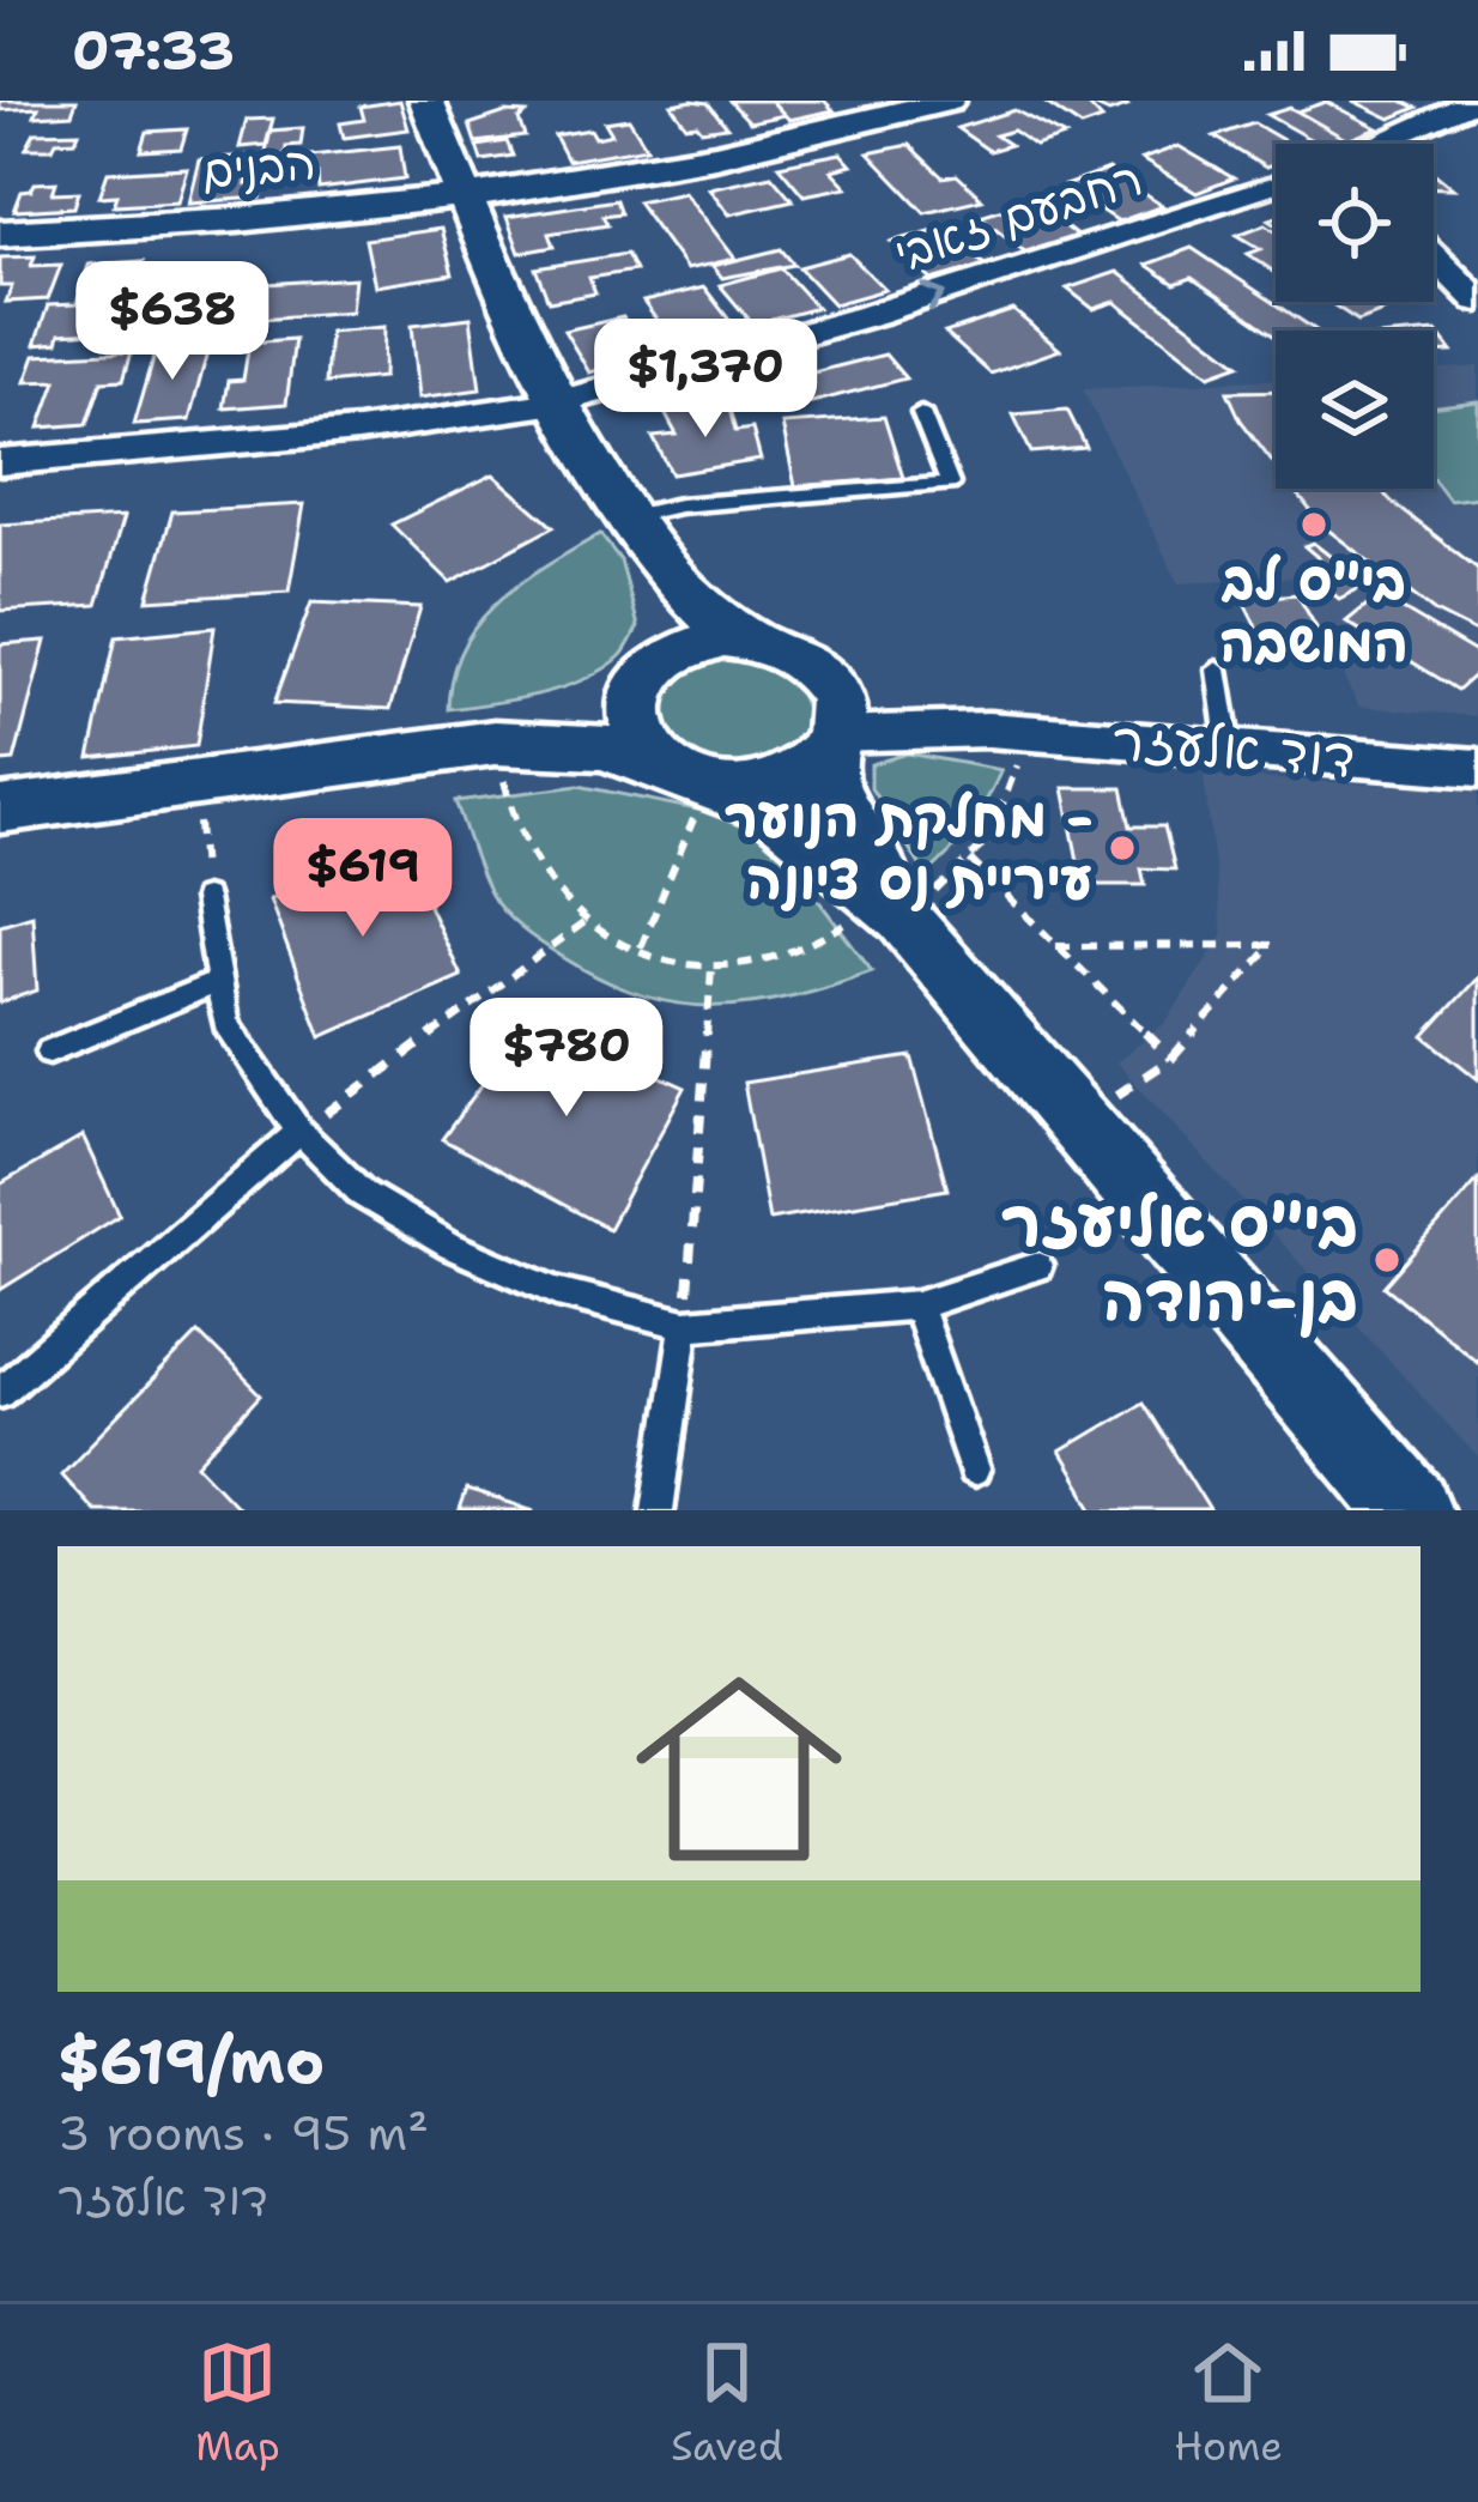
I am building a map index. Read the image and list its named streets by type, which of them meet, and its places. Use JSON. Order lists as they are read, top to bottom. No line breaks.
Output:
{"streets":{"street":["הבנים","רחבעם זאבי","דוד אלעזר"]},"one_way":["רחבעם זאבי"],"places":["בי\"ס לב המושבה","מחלקת הנוער - עיריית נס ציונה","בי\"ס אליעזר בן-יהודה"],"page":{"status":"07:33","price":["$638","$1,370","$619","$780"],"list":[{"name":"$619/mo","note":"3 rooms · 95 m² · דוד אלעזר"}],"tabs":["Map","Saved","Home"]}}
